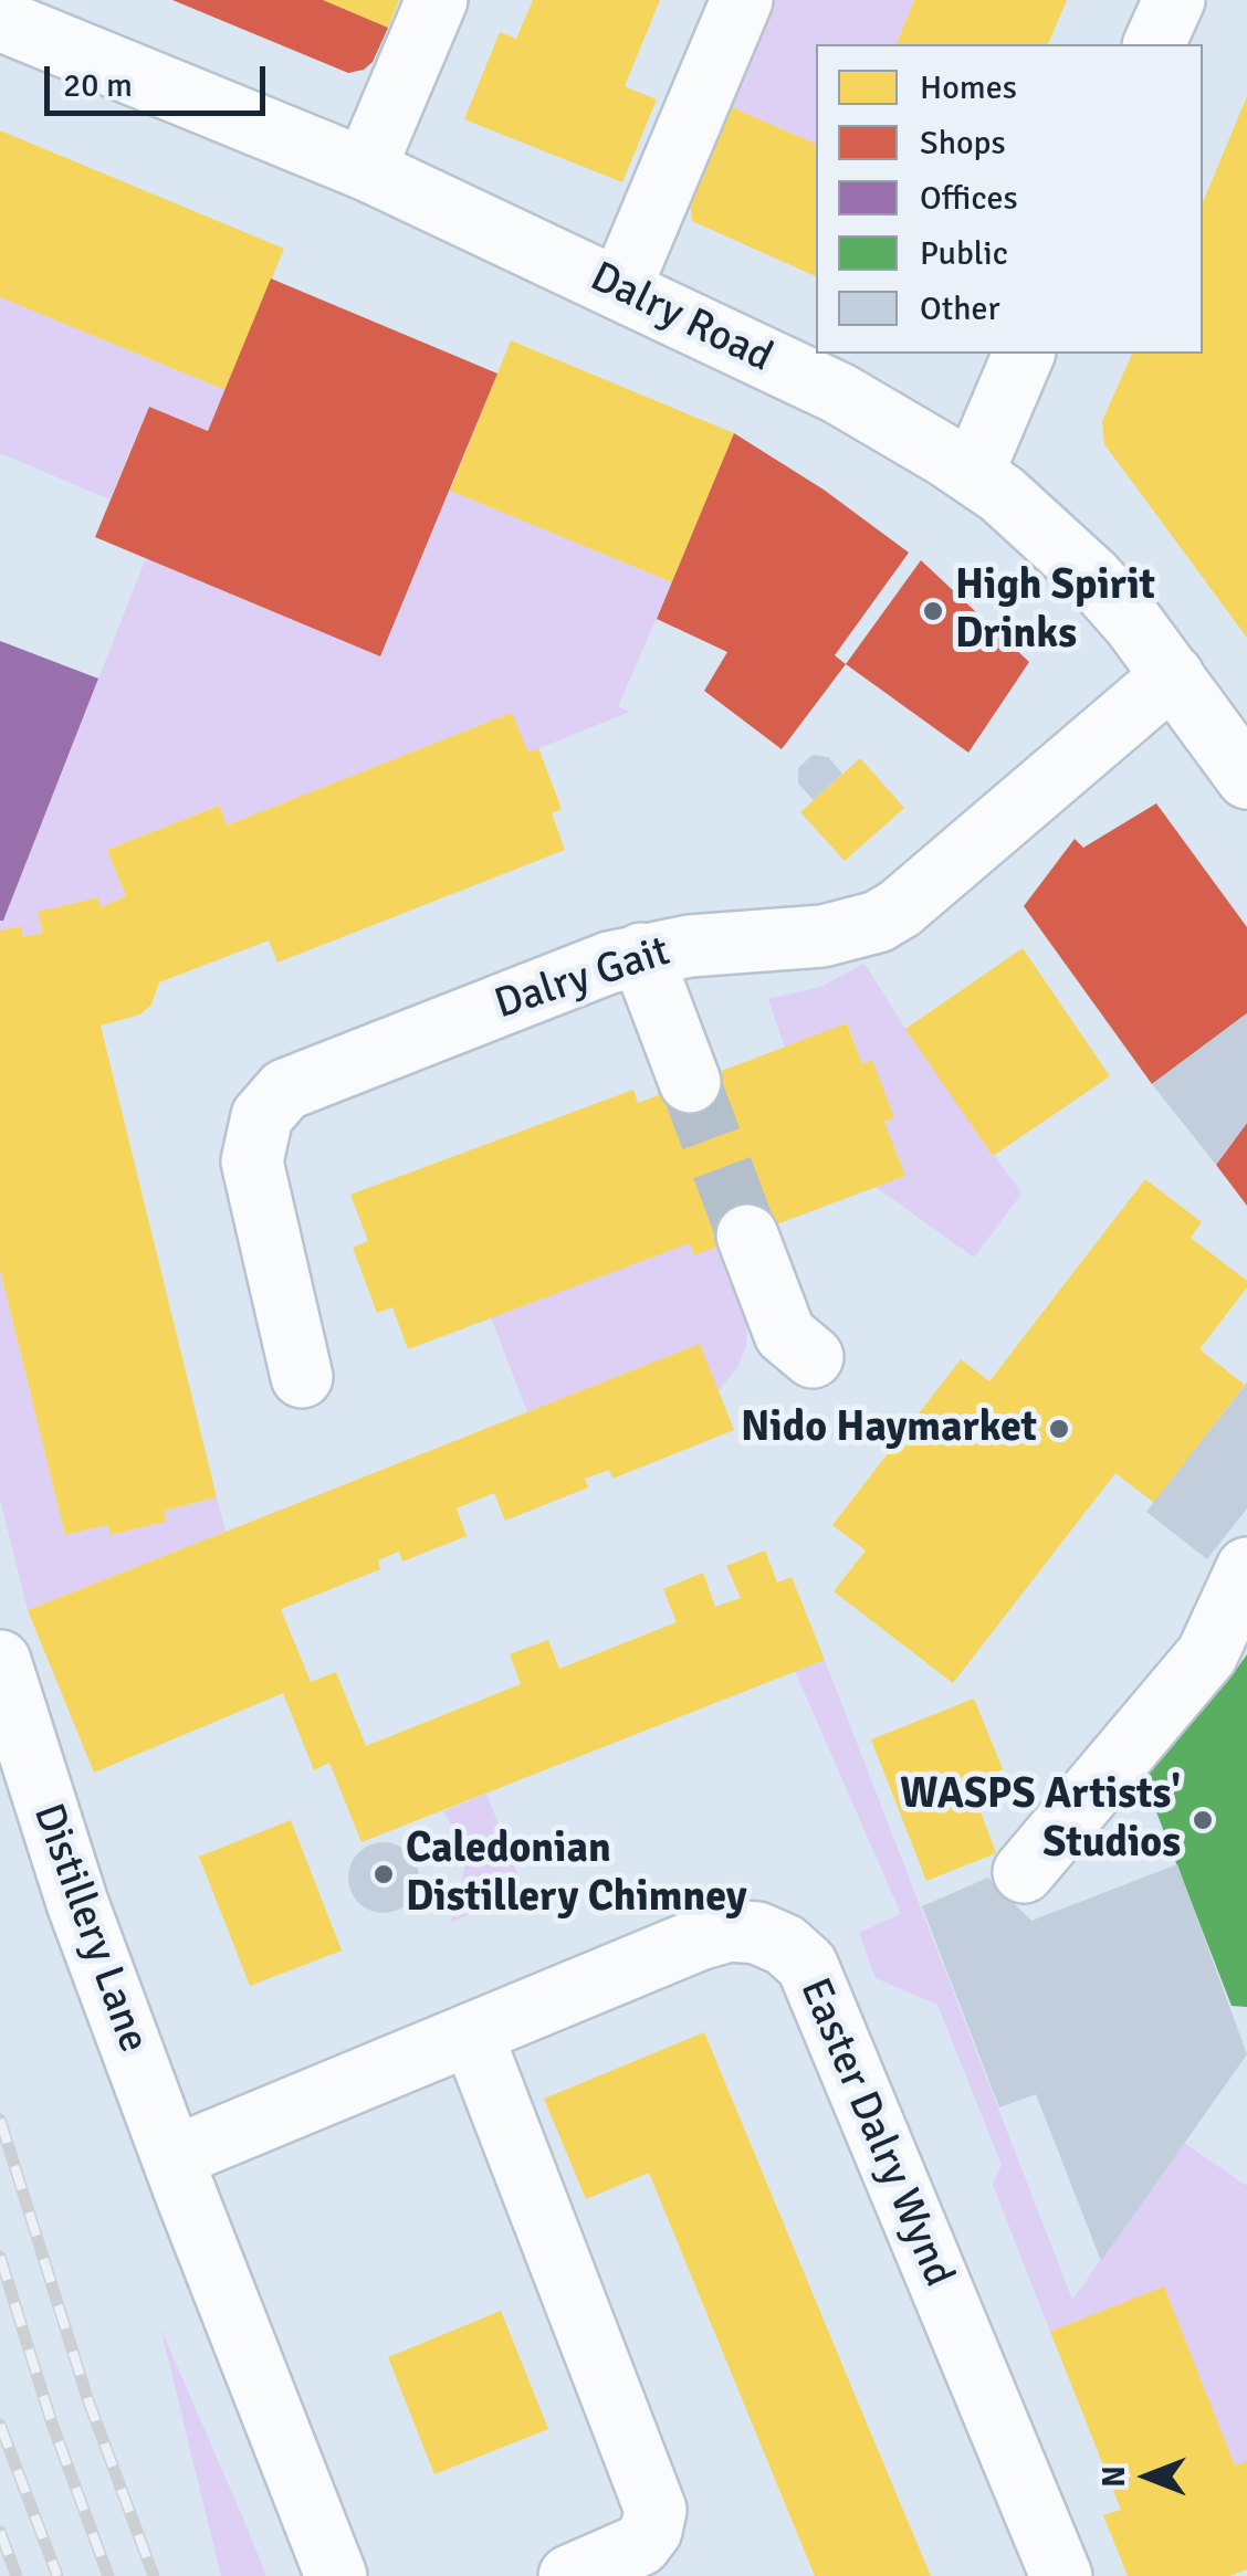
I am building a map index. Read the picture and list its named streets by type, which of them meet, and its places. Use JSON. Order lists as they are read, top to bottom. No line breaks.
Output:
{"streets":{"street":["Dalry Road","Dalry Gait","Distillery Lane","Easter Dalry Wynd"]},"crossings":[["Dalry Road","Dalry Gait"],["Distillery Lane","Easter Dalry Wynd"]],"places":["High Spirit Drinks","Nido Haymarket","WASPS Artists' Studios","Caledonian Distillery Chimney"],"legend":["Homes","Shops","Offices","Public","Other"],"scale_bar":"20 m","north":"left"}
